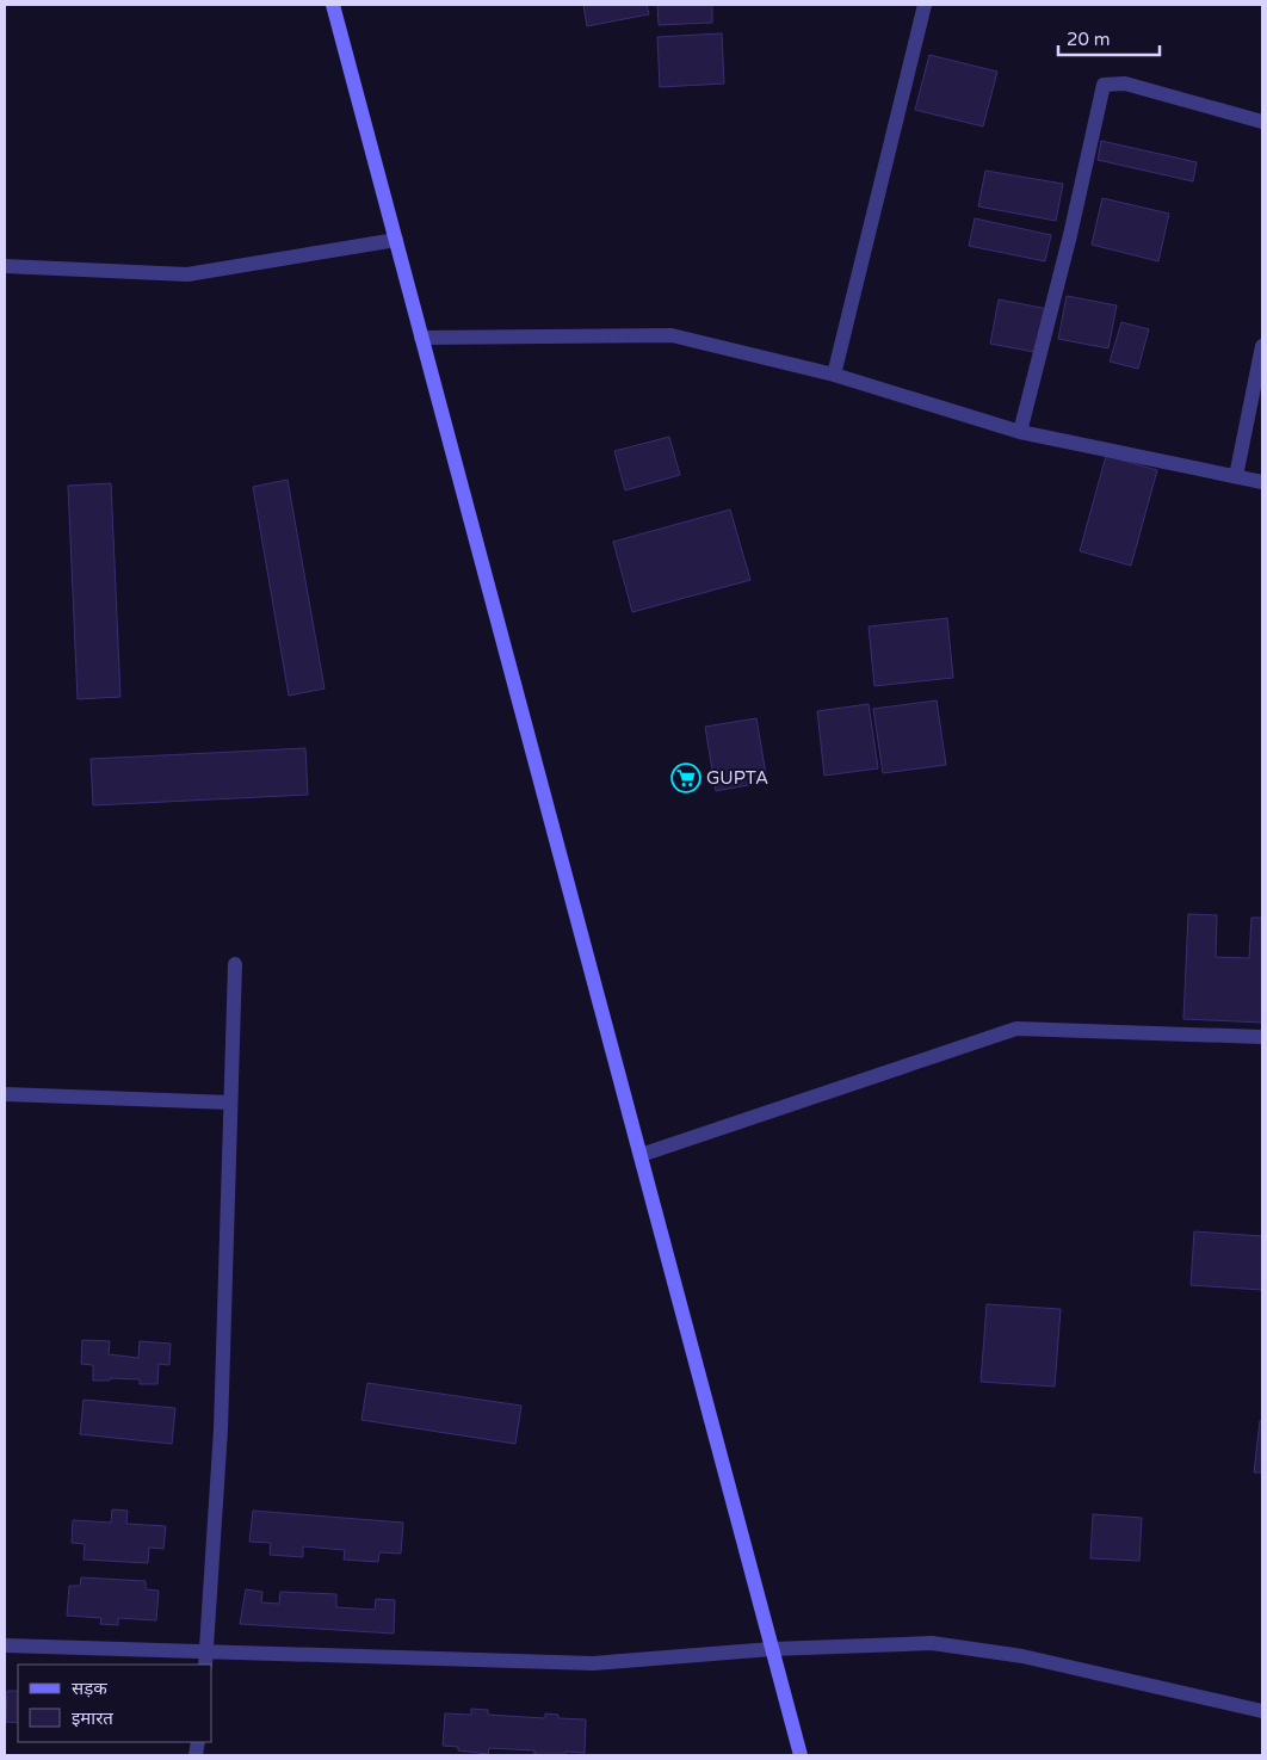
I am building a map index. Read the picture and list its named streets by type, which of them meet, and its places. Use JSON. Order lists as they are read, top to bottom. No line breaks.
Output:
{"places":{"supermarket":["GUPTA"]},"legend":["सड़क","इमारत"],"scale_bar":"20 m"}
